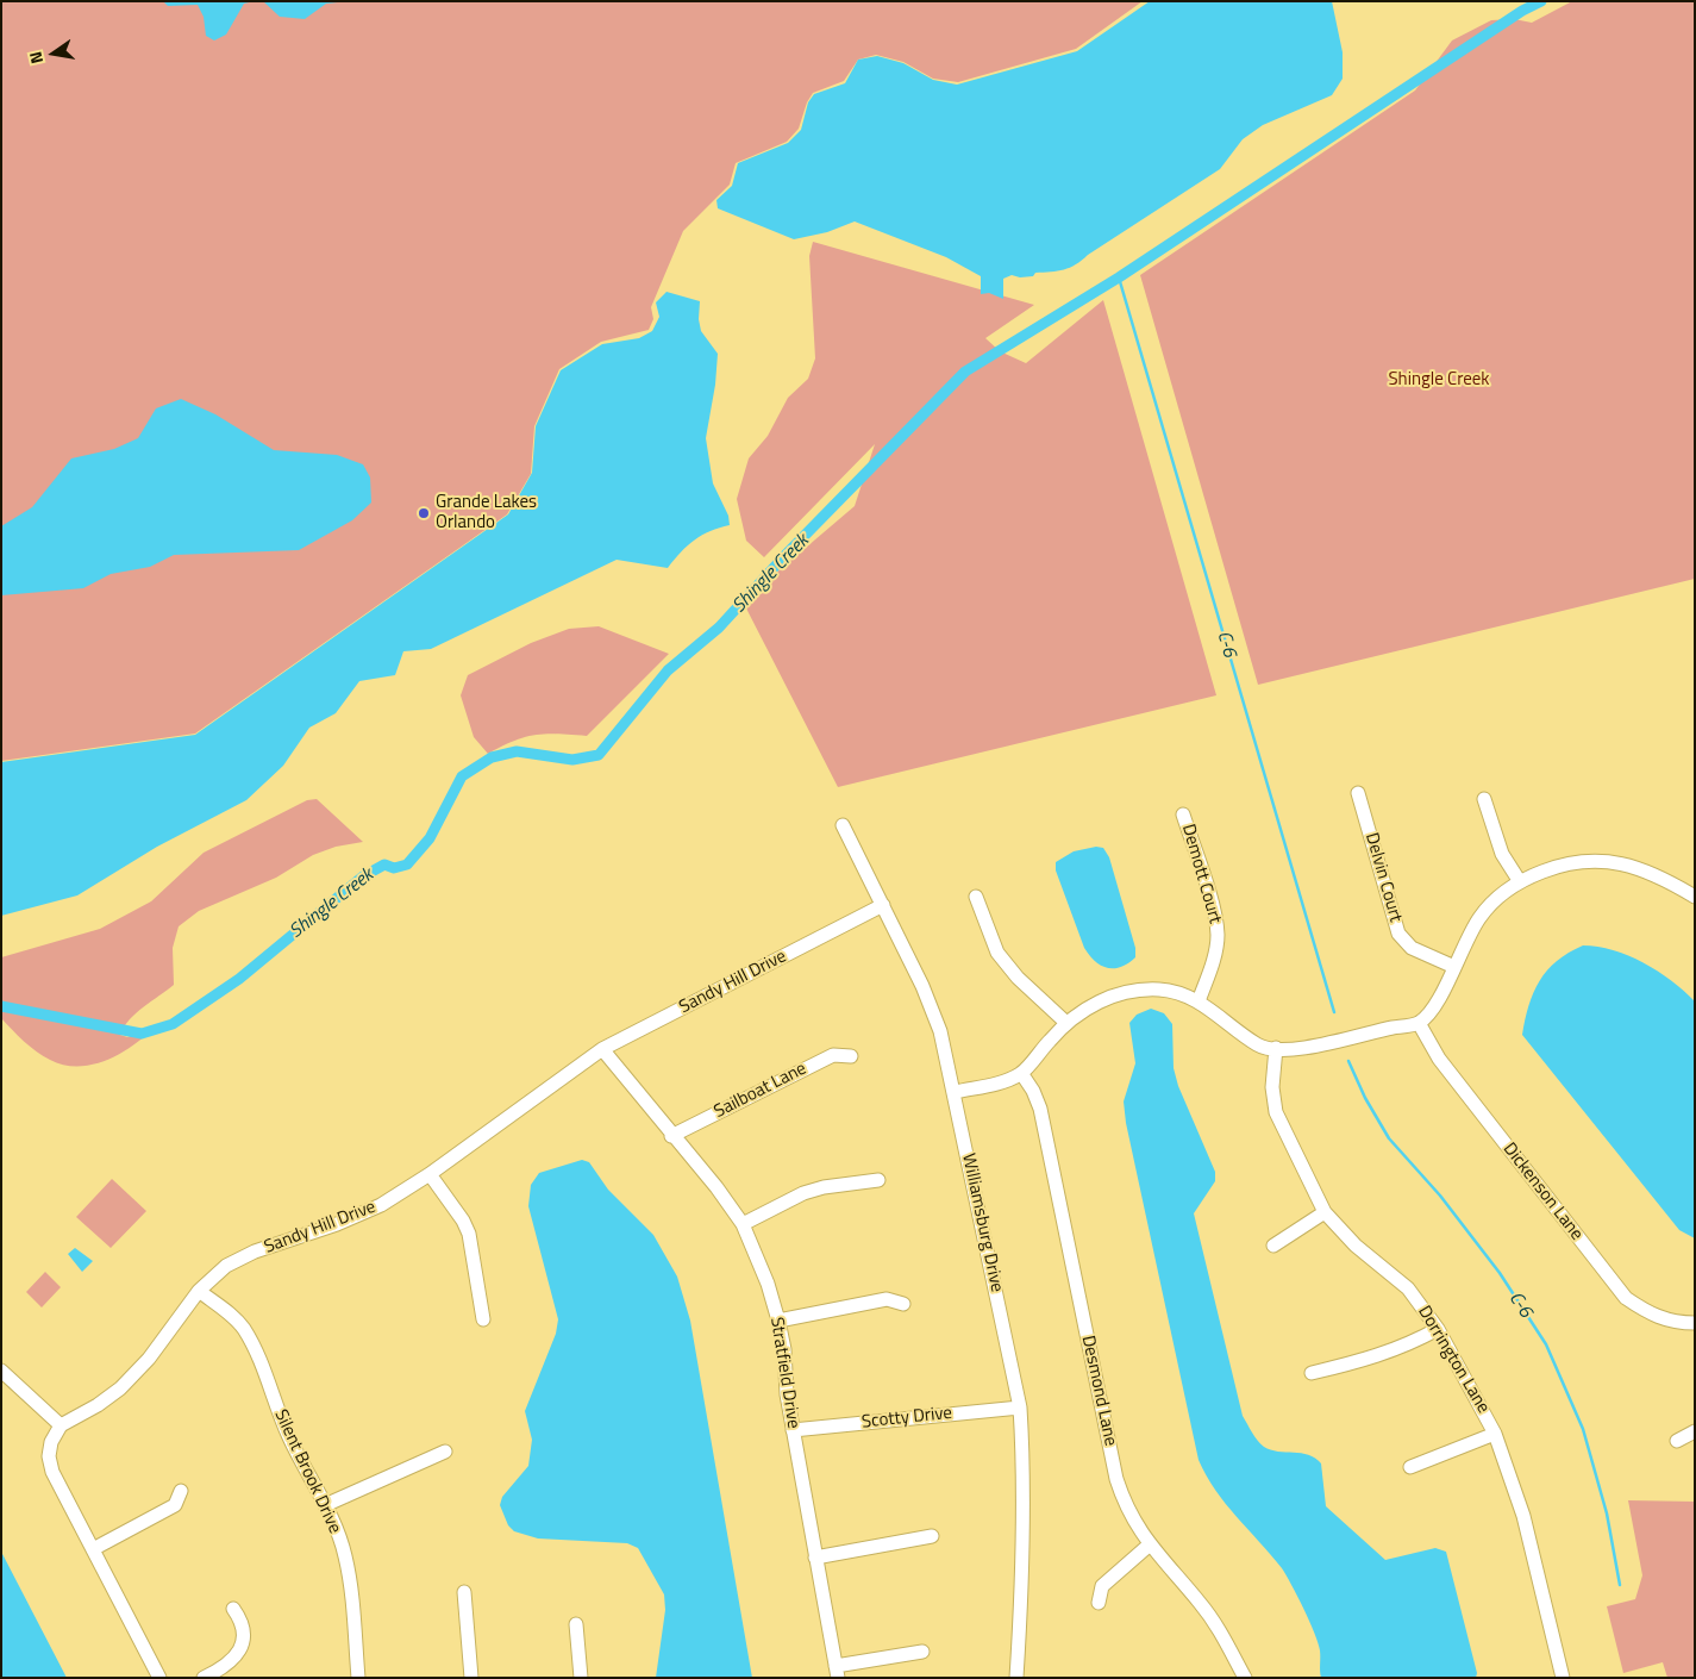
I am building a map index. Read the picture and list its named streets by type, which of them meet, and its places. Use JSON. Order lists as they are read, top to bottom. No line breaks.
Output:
{"streets":{"street":["Demott Court","Delvin Court","Sandy Hill Drive","Sailboat Lane","Dickenson Lane","Williamsburg Drive","Dorrington Lane","Stratfield Drive","Desmond Lane","Scotty Drive","Silent Brook Drive"]},"crossings":[["Sandy Hill Drive","Williamsburg Drive"],["Sandy Hill Drive","Stratfield Drive"],["Sandy Hill Drive","Silent Brook Drive"],["Sailboat Lane","Stratfield Drive"],["Williamsburg Drive","Scotty Drive"],["Stratfield Drive","Scotty Drive"]],"water":["Shingle Creek","C-6"],"parks":["Shingle Creek"],"places":["Grande Lakes Orlando"],"north":"left"}
